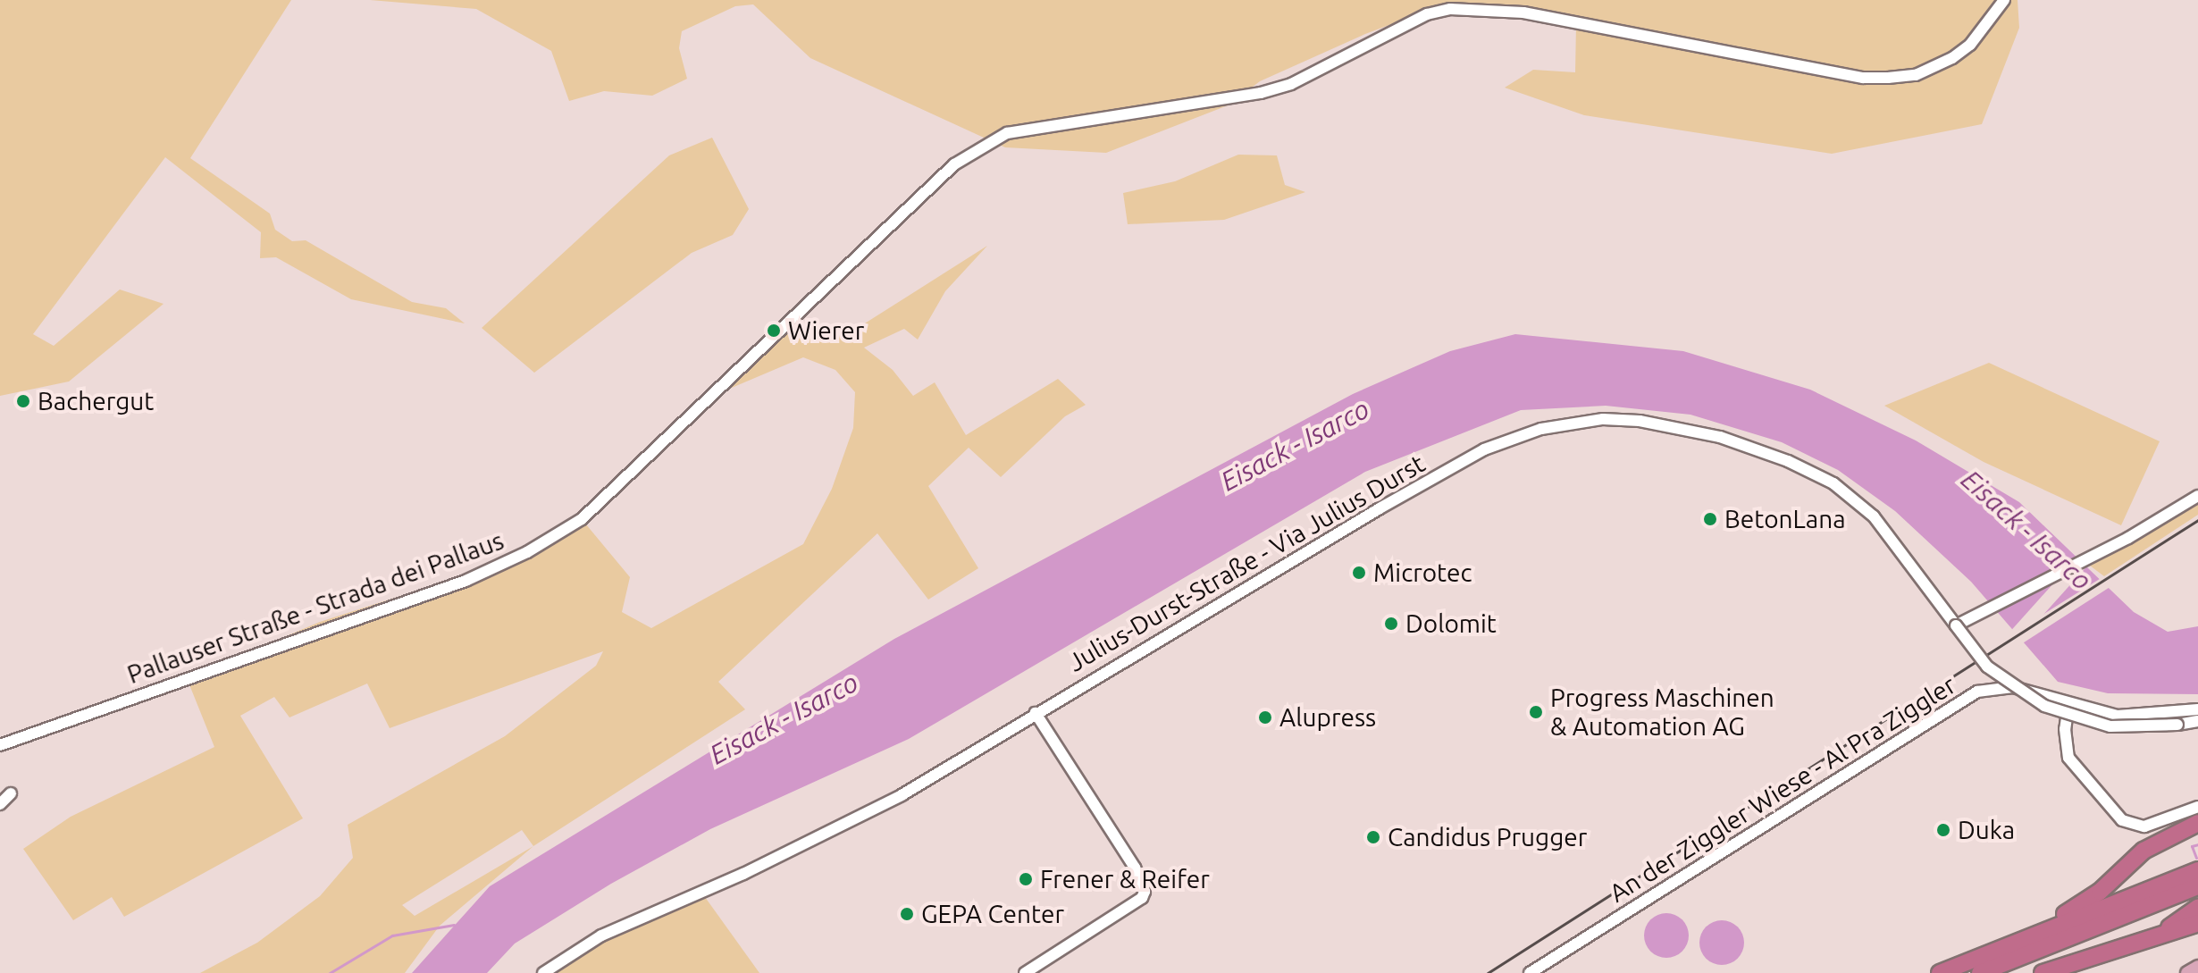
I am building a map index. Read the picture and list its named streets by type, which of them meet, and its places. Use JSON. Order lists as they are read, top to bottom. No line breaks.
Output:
{"streets":{"street":["Julius-Durst-Straße - Via Julius Durst","Pallauser Straße - Strada dei Pallaus","An der Ziggler Wiese - Al Pra Ziggler"]},"water":["Eisack - Isarco"],"places":["Wierer","Bachergut","BetonLana","Microtec","Dolomit","Progress Maschinen & Automation AG","Alupress","Duka","Candidus Prugger","Frener & Reifer","GEPA Center"]}
